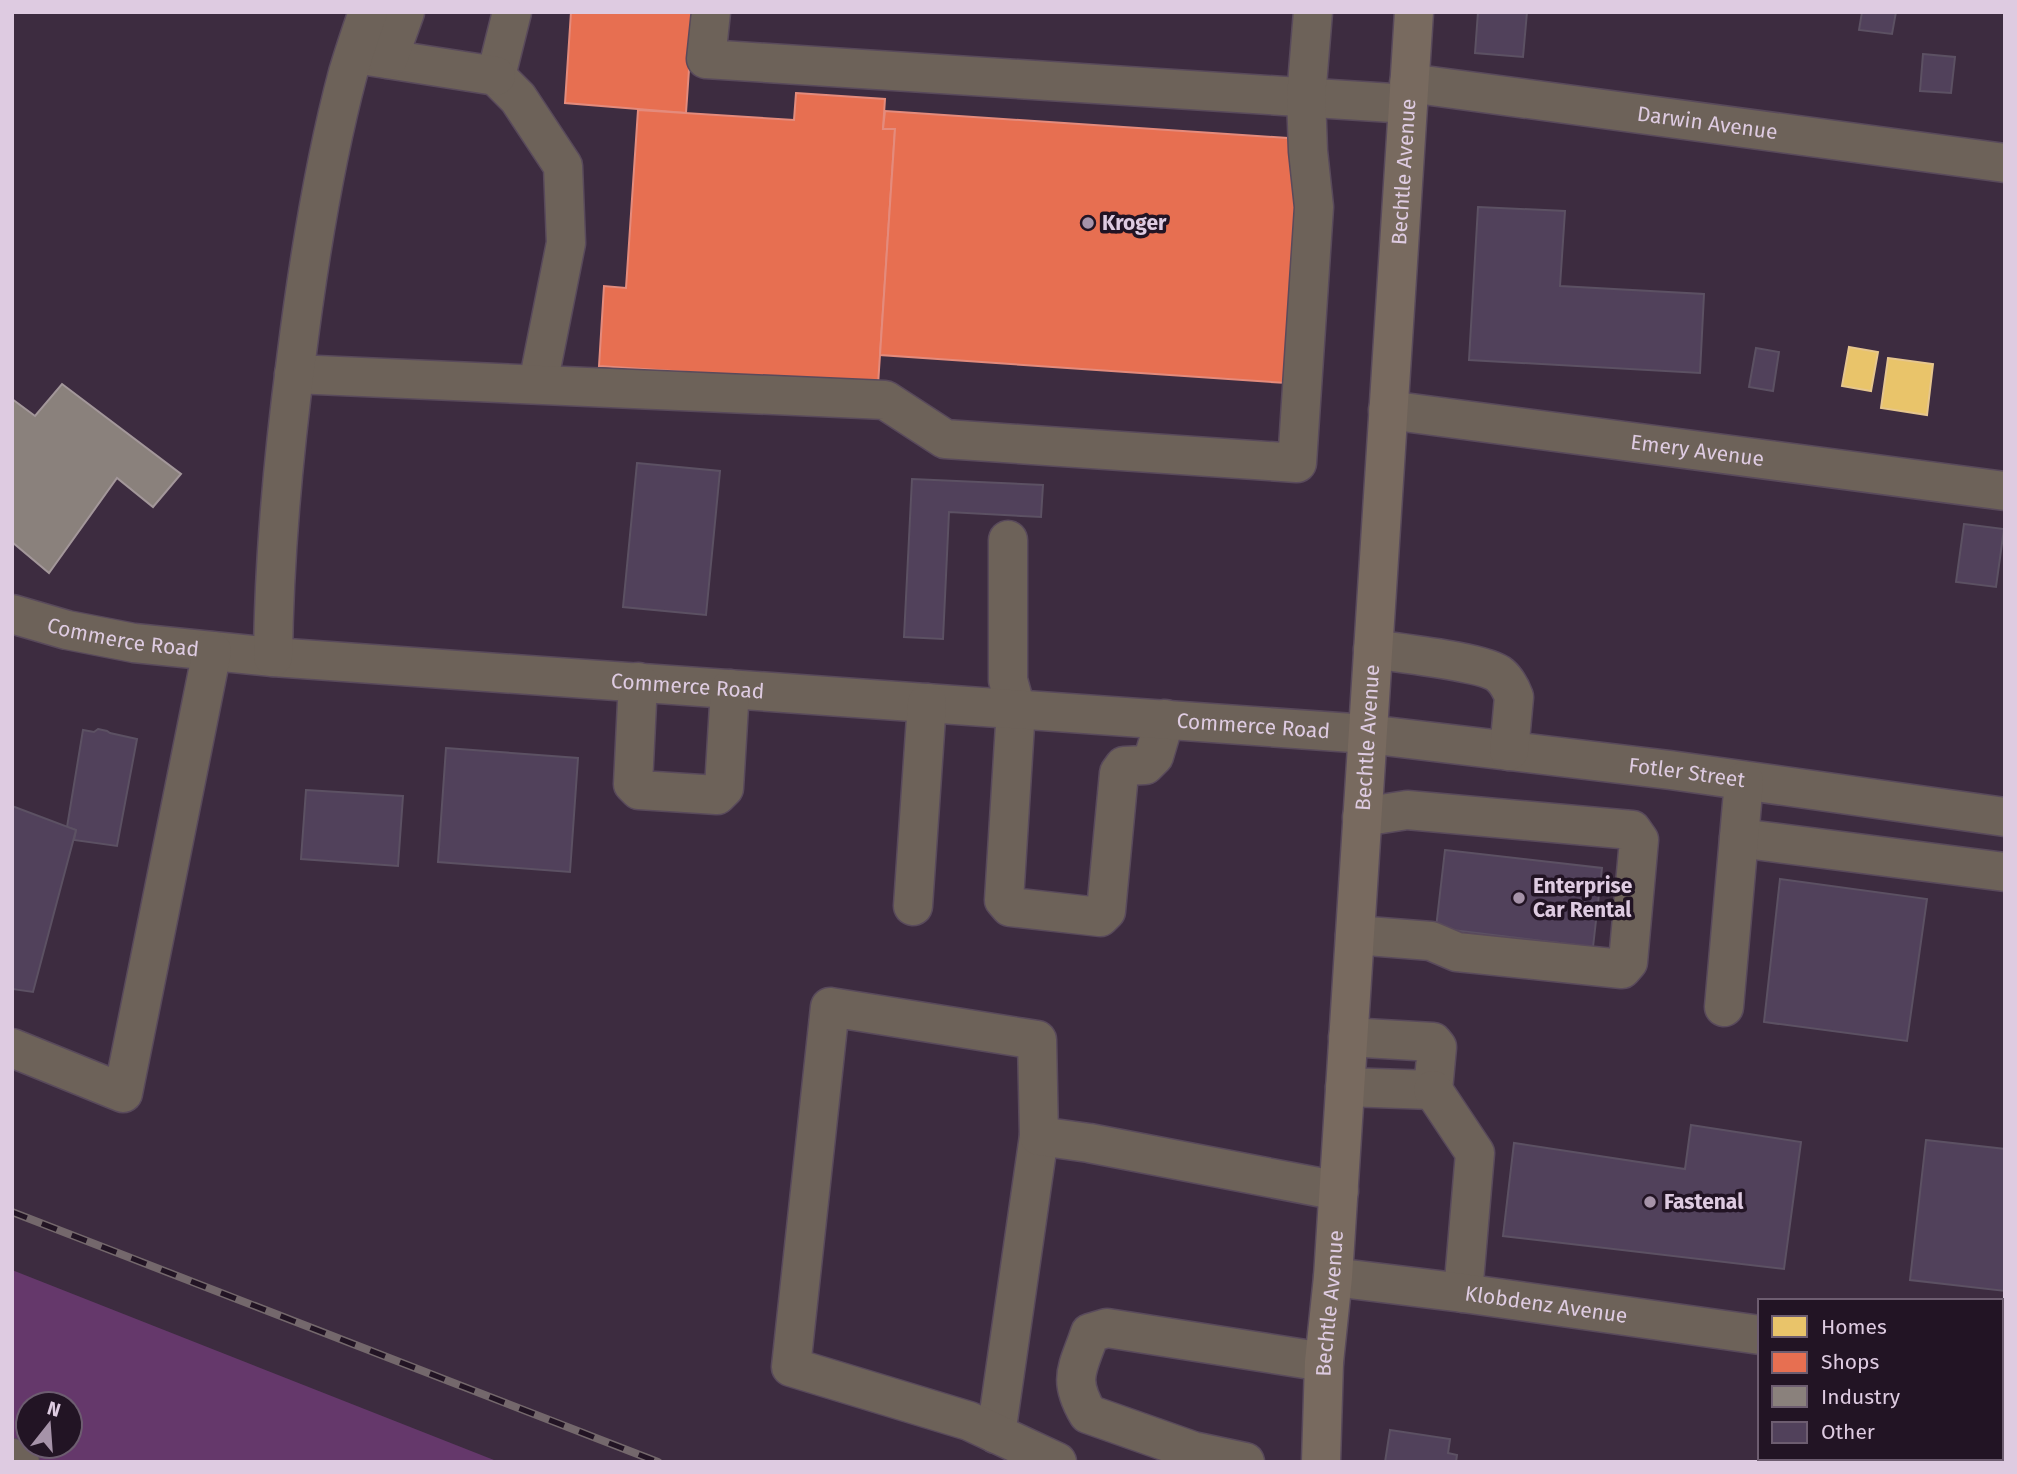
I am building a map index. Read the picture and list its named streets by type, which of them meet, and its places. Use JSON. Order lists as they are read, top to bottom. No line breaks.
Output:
{"streets":{"main road":["Bechtle Avenue"],"street":["Darwin Avenue","Emery Avenue","Commerce Road","Fotler Street","Klobdenz Avenue"]},"crossings":[["Darwin Avenue","Bechtle Avenue"],["Bechtle Avenue","Emery Avenue"],["Bechtle Avenue","Commerce Road"],["Bechtle Avenue","Fotler Street"],["Bechtle Avenue","Klobdenz Avenue"],["Commerce Road","Fotler Street"]],"places":["Kroger","Enterprise Car Rental","Fastenal"],"legend":["Homes","Shops","Industry","Other"],"north":"top"}
